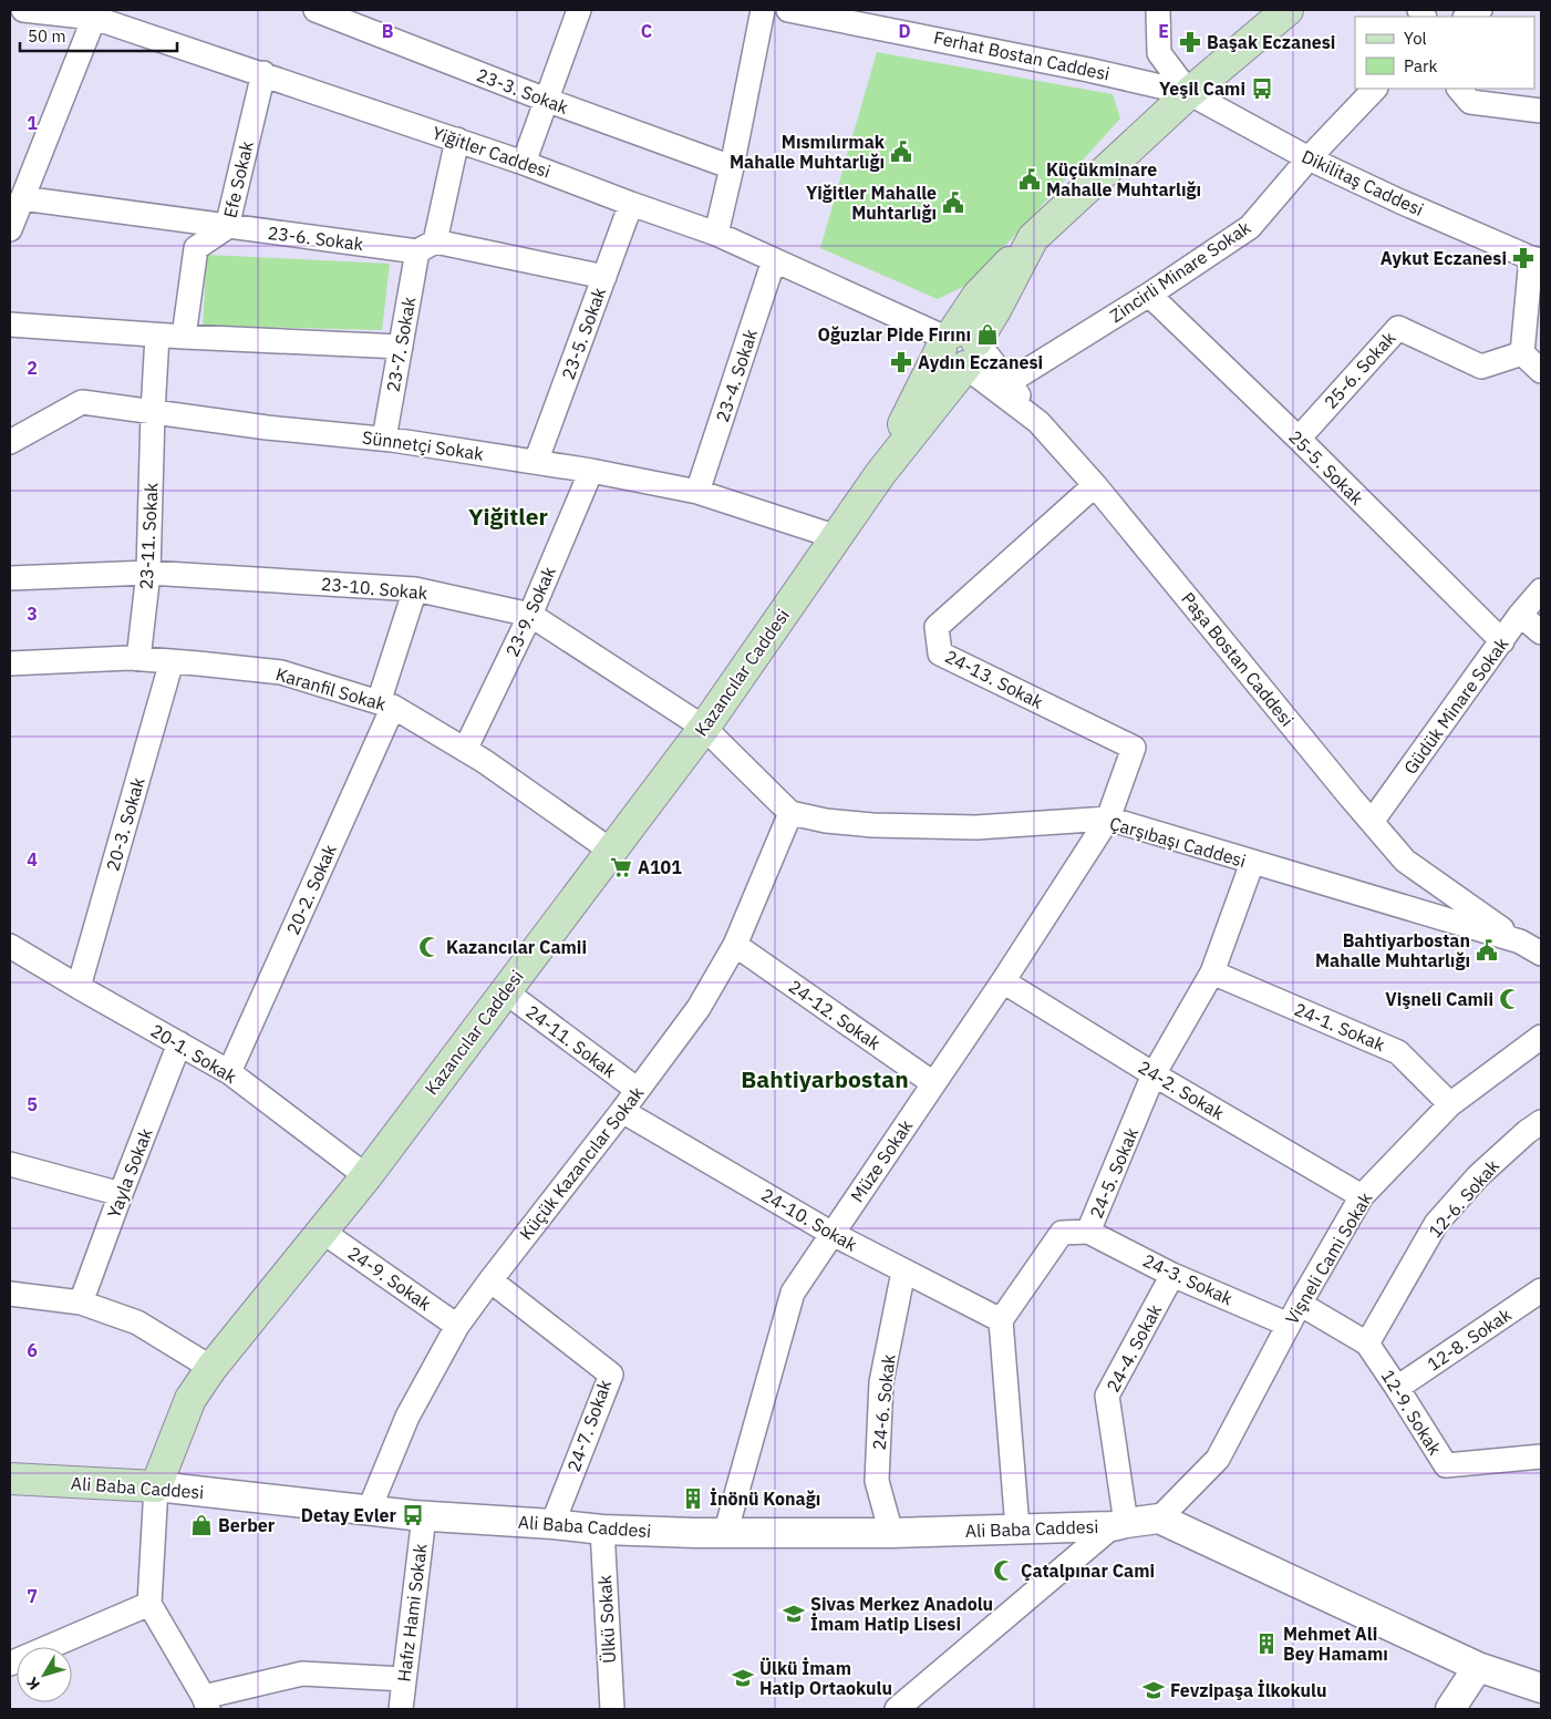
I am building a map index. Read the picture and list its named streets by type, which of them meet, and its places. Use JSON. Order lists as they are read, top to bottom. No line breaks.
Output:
{"streets":{"main road":["Kazancılar Caddesi","Ali Baba Caddesi"],"street":["Ferhat Bostan Caddesi","23-3. Sokak","Yiğitler Caddesi","Efe Sokak","Dikilitaş Caddesi","23-6. Sokak","Zincirli Minare Sokak","23-5. Sokak","23-7. Sokak","25-6. Sokak","23-4. Sokak","Sünnetçi Sokak","25-5. Sokak","23-11. Sokak","23-10. Sokak","23-9. Sokak","Paşa Bostan Caddesi","24-13. Sokak","Karanfil Sokak","Güdük Minare Sokak","20-3. Sokak","Çarşıbaşı Caddesi","20-2. Sokak","24-12. Sokak","24-1. Sokak","24-11. Sokak","20-1. Sokak","24-2. Sokak","Müze Sokak","Küçük Kazancılar Sokak","Yayla Sokak","24-5. Sokak","12-6. Sokak","24-10. Sokak","Vişneli Cami Sokak","24-9. Sokak","24-3. Sokak","12-8. Sokak","24-4. Sokak","24-6. Sokak","12-9. Sokak","24-7. Sokak","Hafız Hami Sokak","Ülkü Sokak"]},"crossings":[["Ferhat Bostan Caddesi","Dikilitaş Caddesi"],["Ferhat Bostan Caddesi","Kazancılar Caddesi"],["Yiğitler Caddesi","Efe Sokak"],["Yiğitler Caddesi","23-5. Sokak"],["Yiğitler Caddesi","23-7. Sokak"],["Yiğitler Caddesi","23-4. Sokak"],["Yiğitler Caddesi","Paşa Bostan Caddesi"],["Yiğitler Caddesi","Kazancılar Caddesi"],["Efe Sokak","23-6. Sokak"],["Dikilitaş Caddesi","Zincirli Minare Sokak"],["Dikilitaş Caddesi","Kazancılar Caddesi"],["23-6. Sokak","23-5. Sokak"],["23-6. Sokak","23-7. Sokak"],["Zincirli Minare Sokak","25-5. Sokak"],["23-5. Sokak","Sünnetçi Sokak"],["23-7. Sokak","Sünnetçi Sokak"],["25-6. Sokak","25-5. Sokak"],["23-4. Sokak","Sünnetçi Sokak"],["Sünnetçi Sokak","23-11. Sokak"],["Sünnetçi Sokak","23-9. Sokak"],["Sünnetçi Sokak","Kazancılar Caddesi"],["25-5. Sokak","Güdük Minare Sokak"],["23-11. Sokak","23-10. Sokak"],["23-11. Sokak","Karanfil Sokak"],["23-10. Sokak","23-9. Sokak"],["23-10. Sokak","Kazancılar Caddesi"],["23-10. Sokak","20-2. Sokak"],["23-9. Sokak","Karanfil Sokak"],["Paşa Bostan Caddesi","Kazancılar Caddesi"],["Paşa Bostan Caddesi","24-13. Sokak"],["Paşa Bostan Caddesi","Güdük Minare Sokak"],["Paşa Bostan Caddesi","Çarşıbaşı Caddesi"],["Kazancılar Caddesi","Karanfil Sokak"],["Kazancılar Caddesi","24-11. Sokak"],["Kazancılar Caddesi","20-1. Sokak"],["Kazancılar Caddesi","24-9. Sokak"],["Kazancılar Caddesi","Ali Baba Caddesi"],["24-13. Sokak","Çarşıbaşı Caddesi"],["24-13. Sokak","Müze Sokak"],["Karanfil Sokak","20-3. Sokak"],["Karanfil Sokak","20-2. Sokak"],["20-3. Sokak","20-1. Sokak"],["Çarşıbaşı Caddesi","Müze Sokak"],["Çarşıbaşı Caddesi","Küçük Kazancılar Sokak"],["Çarşıbaşı Caddesi","24-5. Sokak"],["20-2. Sokak","20-1. Sokak"],["24-12. Sokak","Müze Sokak"],["24-12. Sokak","Küçük Kazancılar Sokak"],["24-1. Sokak","24-5. Sokak"],["24-1. Sokak","Vişneli Cami Sokak"],["24-11. Sokak","Küçük Kazancılar Sokak"],["20-1. Sokak","Yayla Sokak"],["24-2. Sokak","Müze Sokak"],["24-2. Sokak","24-5. Sokak"],["24-2. Sokak","Vişneli Cami Sokak"],["Müze Sokak","24-10. Sokak"],["Müze Sokak","Ali Baba Caddesi"],["Küçük Kazancılar Sokak","24-10. Sokak"],["Küçük Kazancılar Sokak","24-9. Sokak"],["Küçük Kazancılar Sokak","24-7. Sokak"],["Küçük Kazancılar Sokak","Ali Baba Caddesi"],["24-5. Sokak","24-10. Sokak"],["24-5. Sokak","24-3. Sokak"],["12-6. Sokak","12-9. Sokak"],["24-10. Sokak","24-6. Sokak"],["Vişneli Cami Sokak","24-3. Sokak"],["Vişneli Cami Sokak","12-9. Sokak"],["Vişneli Cami Sokak","Ali Baba Caddesi"],["24-3. Sokak","24-4. Sokak"],["12-8. Sokak","12-9. Sokak"],["24-4. Sokak","Ali Baba Caddesi"],["24-6. Sokak","Ali Baba Caddesi"],["24-7. Sokak","Ali Baba Caddesi"],["Ali Baba Caddesi","Hafız Hami Sokak"],["Ali Baba Caddesi","Ülkü Sokak"]],"districts":["Yiğitler","Bahtiyarbostan"],"places":{"pharmacy":["Başak Eczanesi","Aykut Eczanesi","Aydın Eczanesi"],"bus stop":["Yeşil Cami","Detay Evler"],"public building":["Mısmılırmak Mahalle Muhtarlığı","Küçükminare Mahalle Muhtarlığı","Yiğitler Mahalle Muhtarlığı","Bahtiyarbostan Mahalle Muhtarlığı"],"shop":["Oğuzlar Pide Fırını","Berber"],"supermarket":["A101"],"mosque":["Kazancılar Camii","Vişneli Camii","Çatalpınar Cami"],"building":["İnönü Konağı","Mehmet Ali Bey Hamamı"],"school or university":["Sivas Merkez Anadolu İmam Hatip Lisesi","Ülkü İmam Hatip Ortaokulu","Fevzipaşa İlkokulu"]},"legend":["Yol","Park"],"scale_bar":"50 m","north":"bottom left","grid":{"columns":["B","C","D","E"],"rows":["1","2","3","4","5","6","7"]}}
